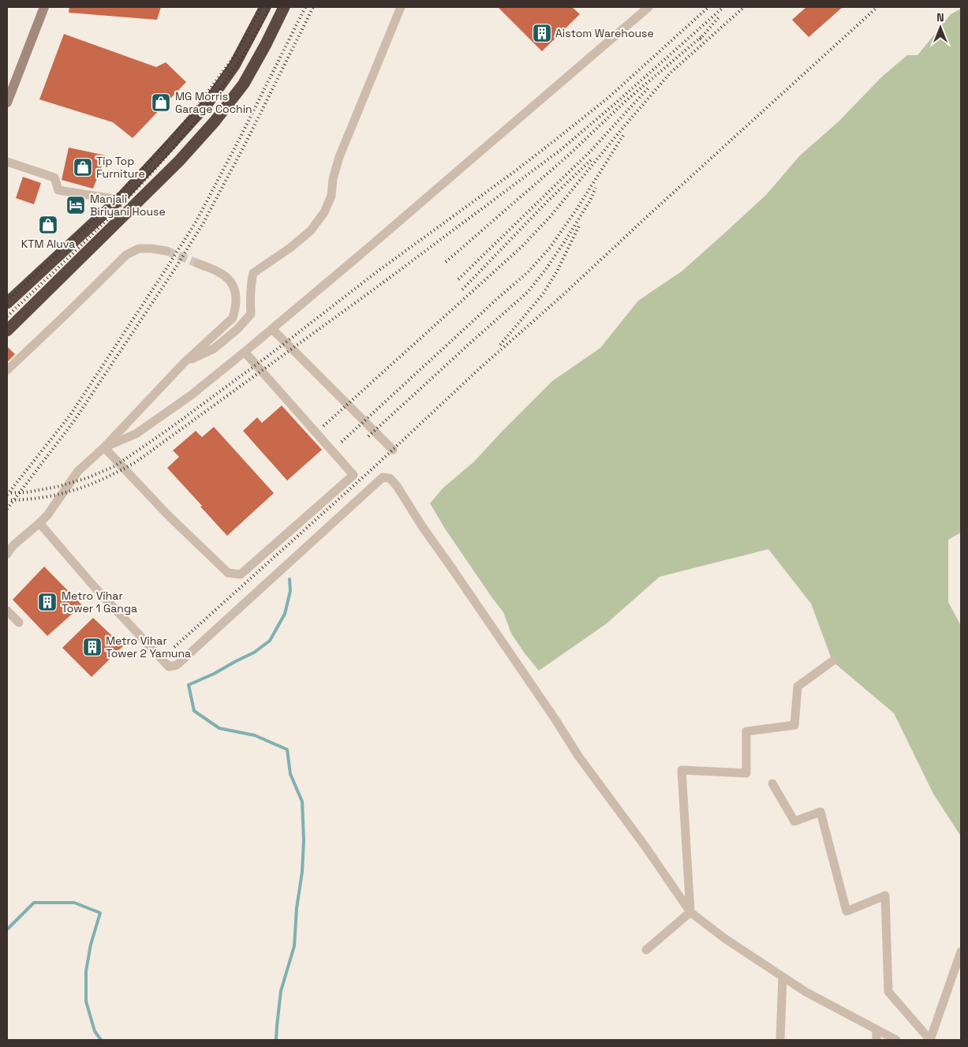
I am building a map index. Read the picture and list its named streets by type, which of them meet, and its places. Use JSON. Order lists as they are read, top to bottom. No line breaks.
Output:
{"places":{"building":["Aistom Warehouse","Metro Vihar Tower 1 Ganga","Metro Vihar Tower 2 Yamuna"],"shop":["MG Morris Garage Cochin","Tip Top Furniture","KTM Aluva"],"hotel":["Manjali Biriyani House"]},"north":"top"}
